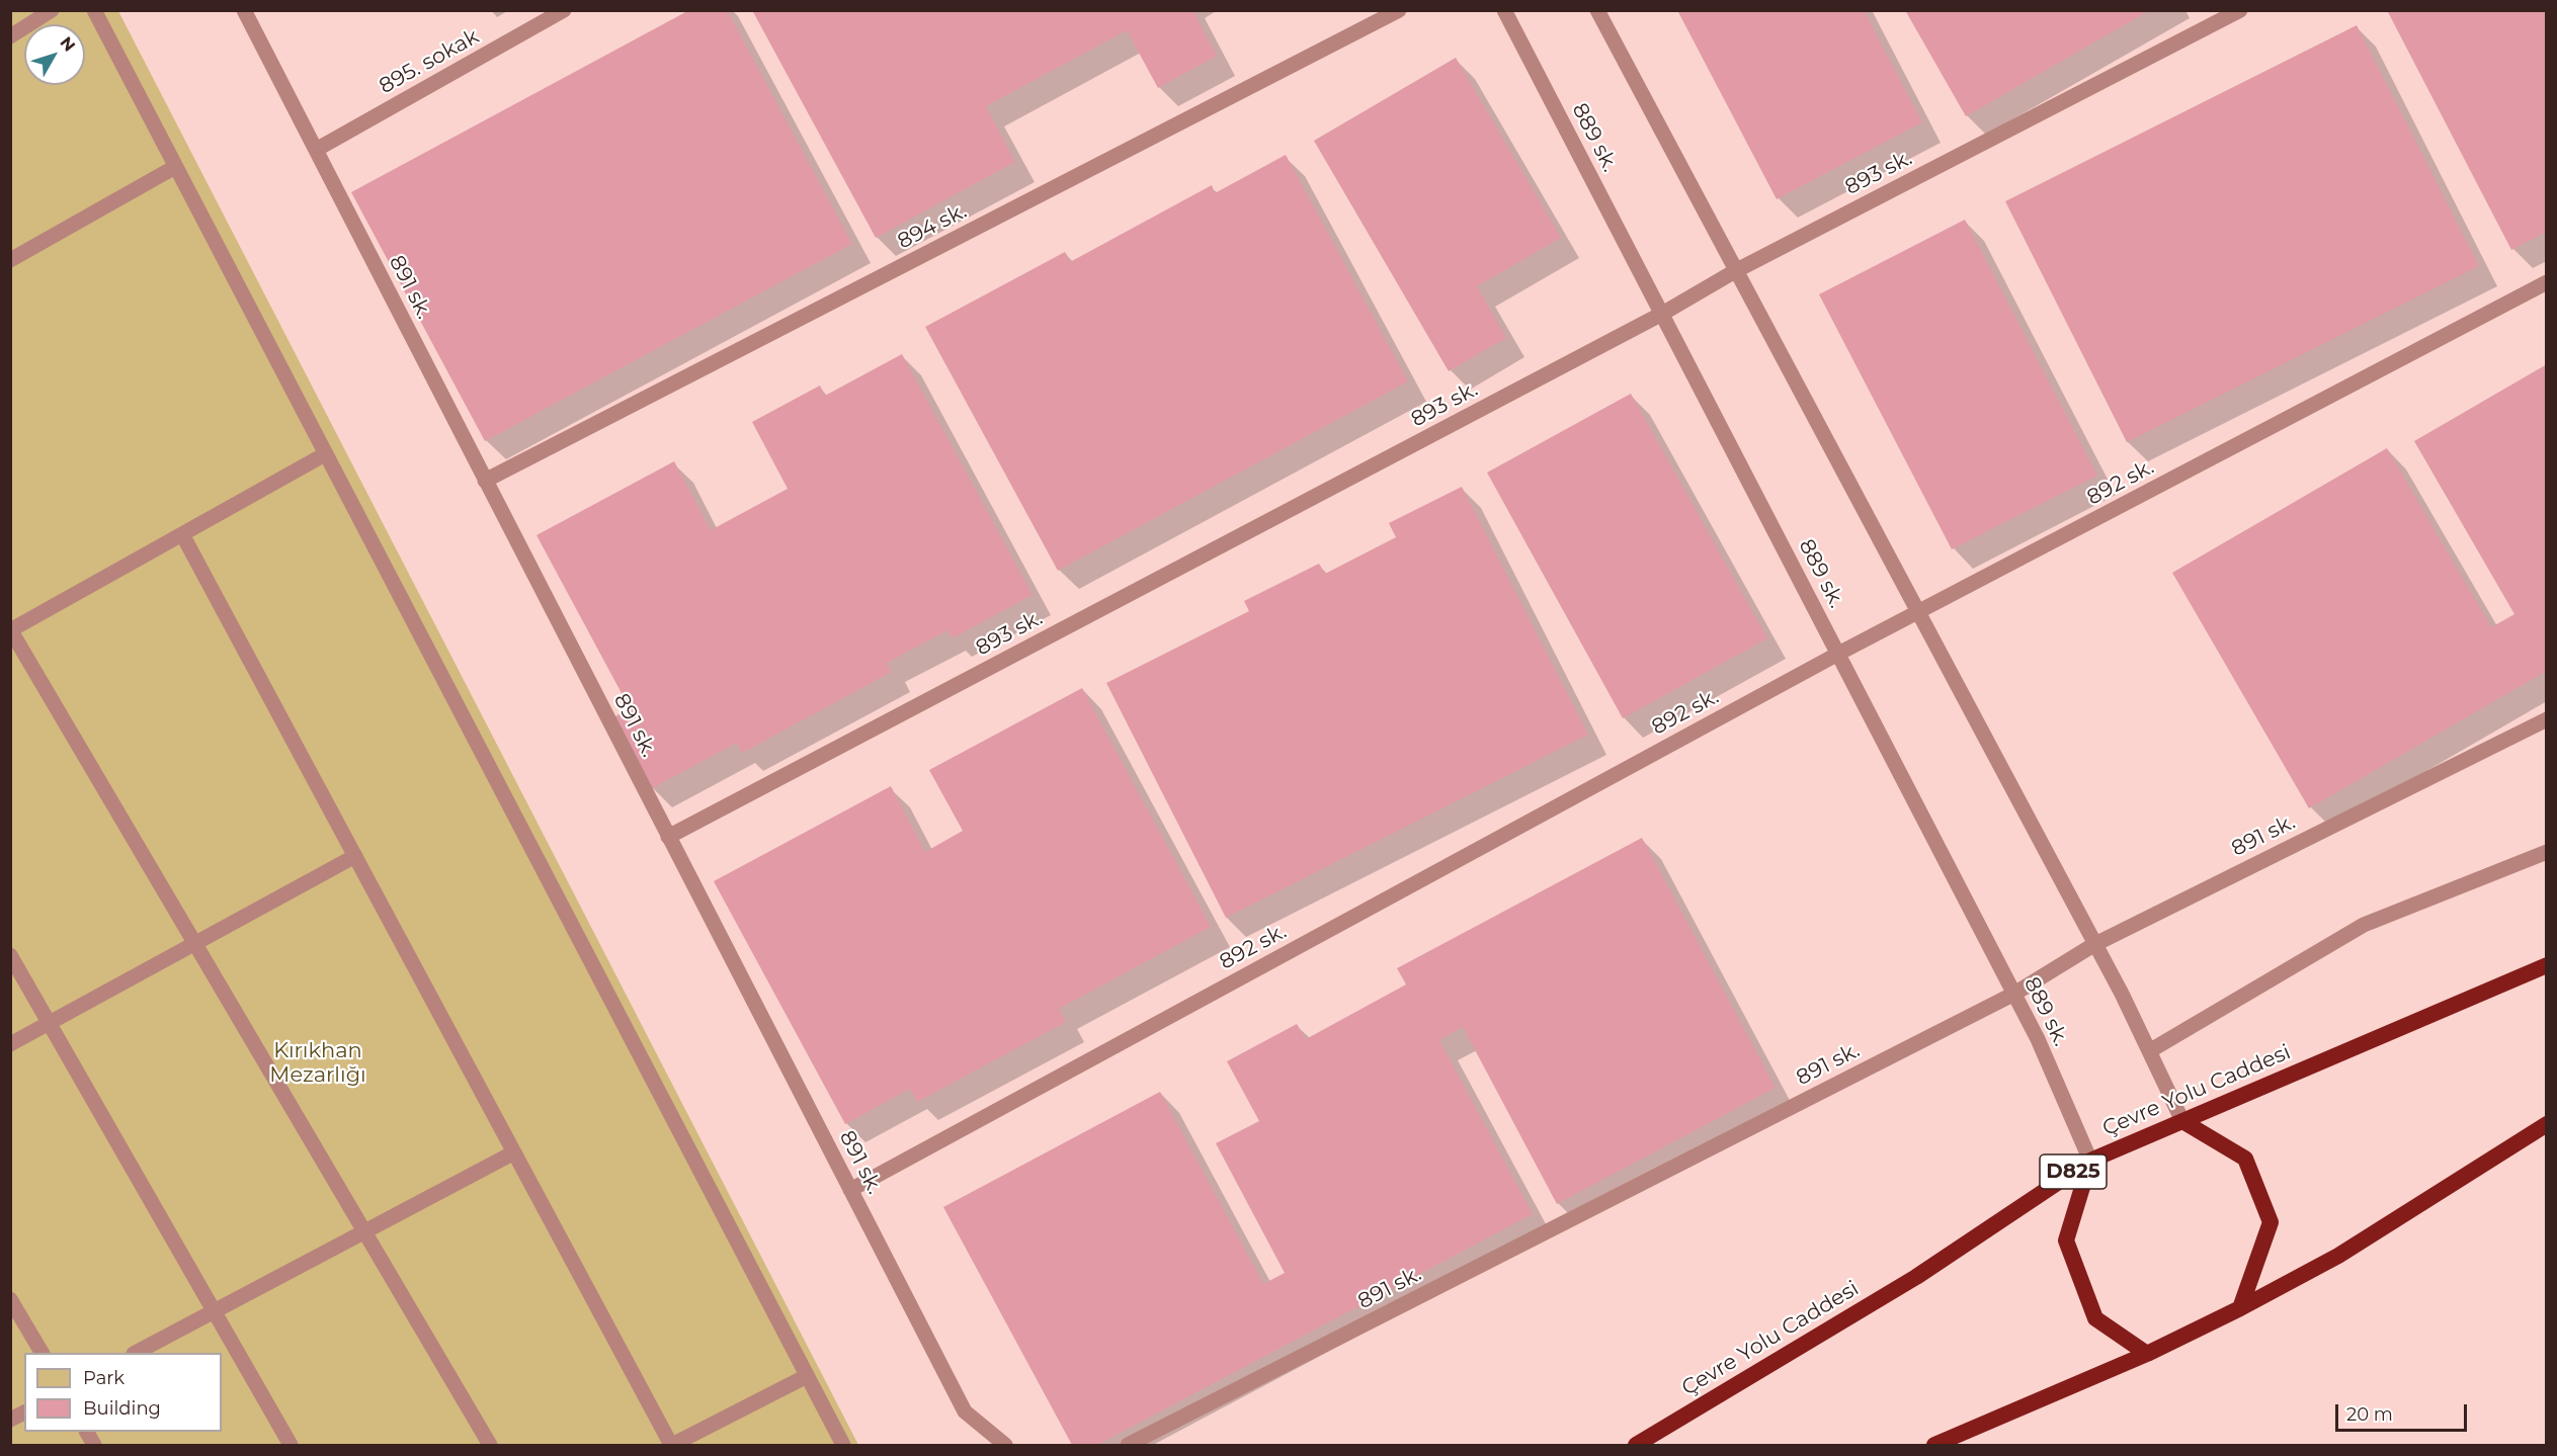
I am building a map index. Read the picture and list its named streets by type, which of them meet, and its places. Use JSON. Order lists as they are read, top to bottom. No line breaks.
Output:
{"streets":{"highway":["Çevre Yolu Caddesi","D825"],"lane":["895. sokak","889 sk.","893 sk.","894 sk.","891 sk.","892 sk."]},"crossings":[["895. sokak","891 sk."],["889 sk.","893 sk."],["889 sk.","891 sk."],["889 sk.","892 sk."],["889 sk.","Çevre Yolu Caddesi"],["893 sk.","891 sk."],["894 sk.","891 sk."],["891 sk.","892 sk."]],"parks":["Kırıkhan Mezarlığı"],"legend":["Park","Building"],"scale_bar":"20 m","north":"top right"}
